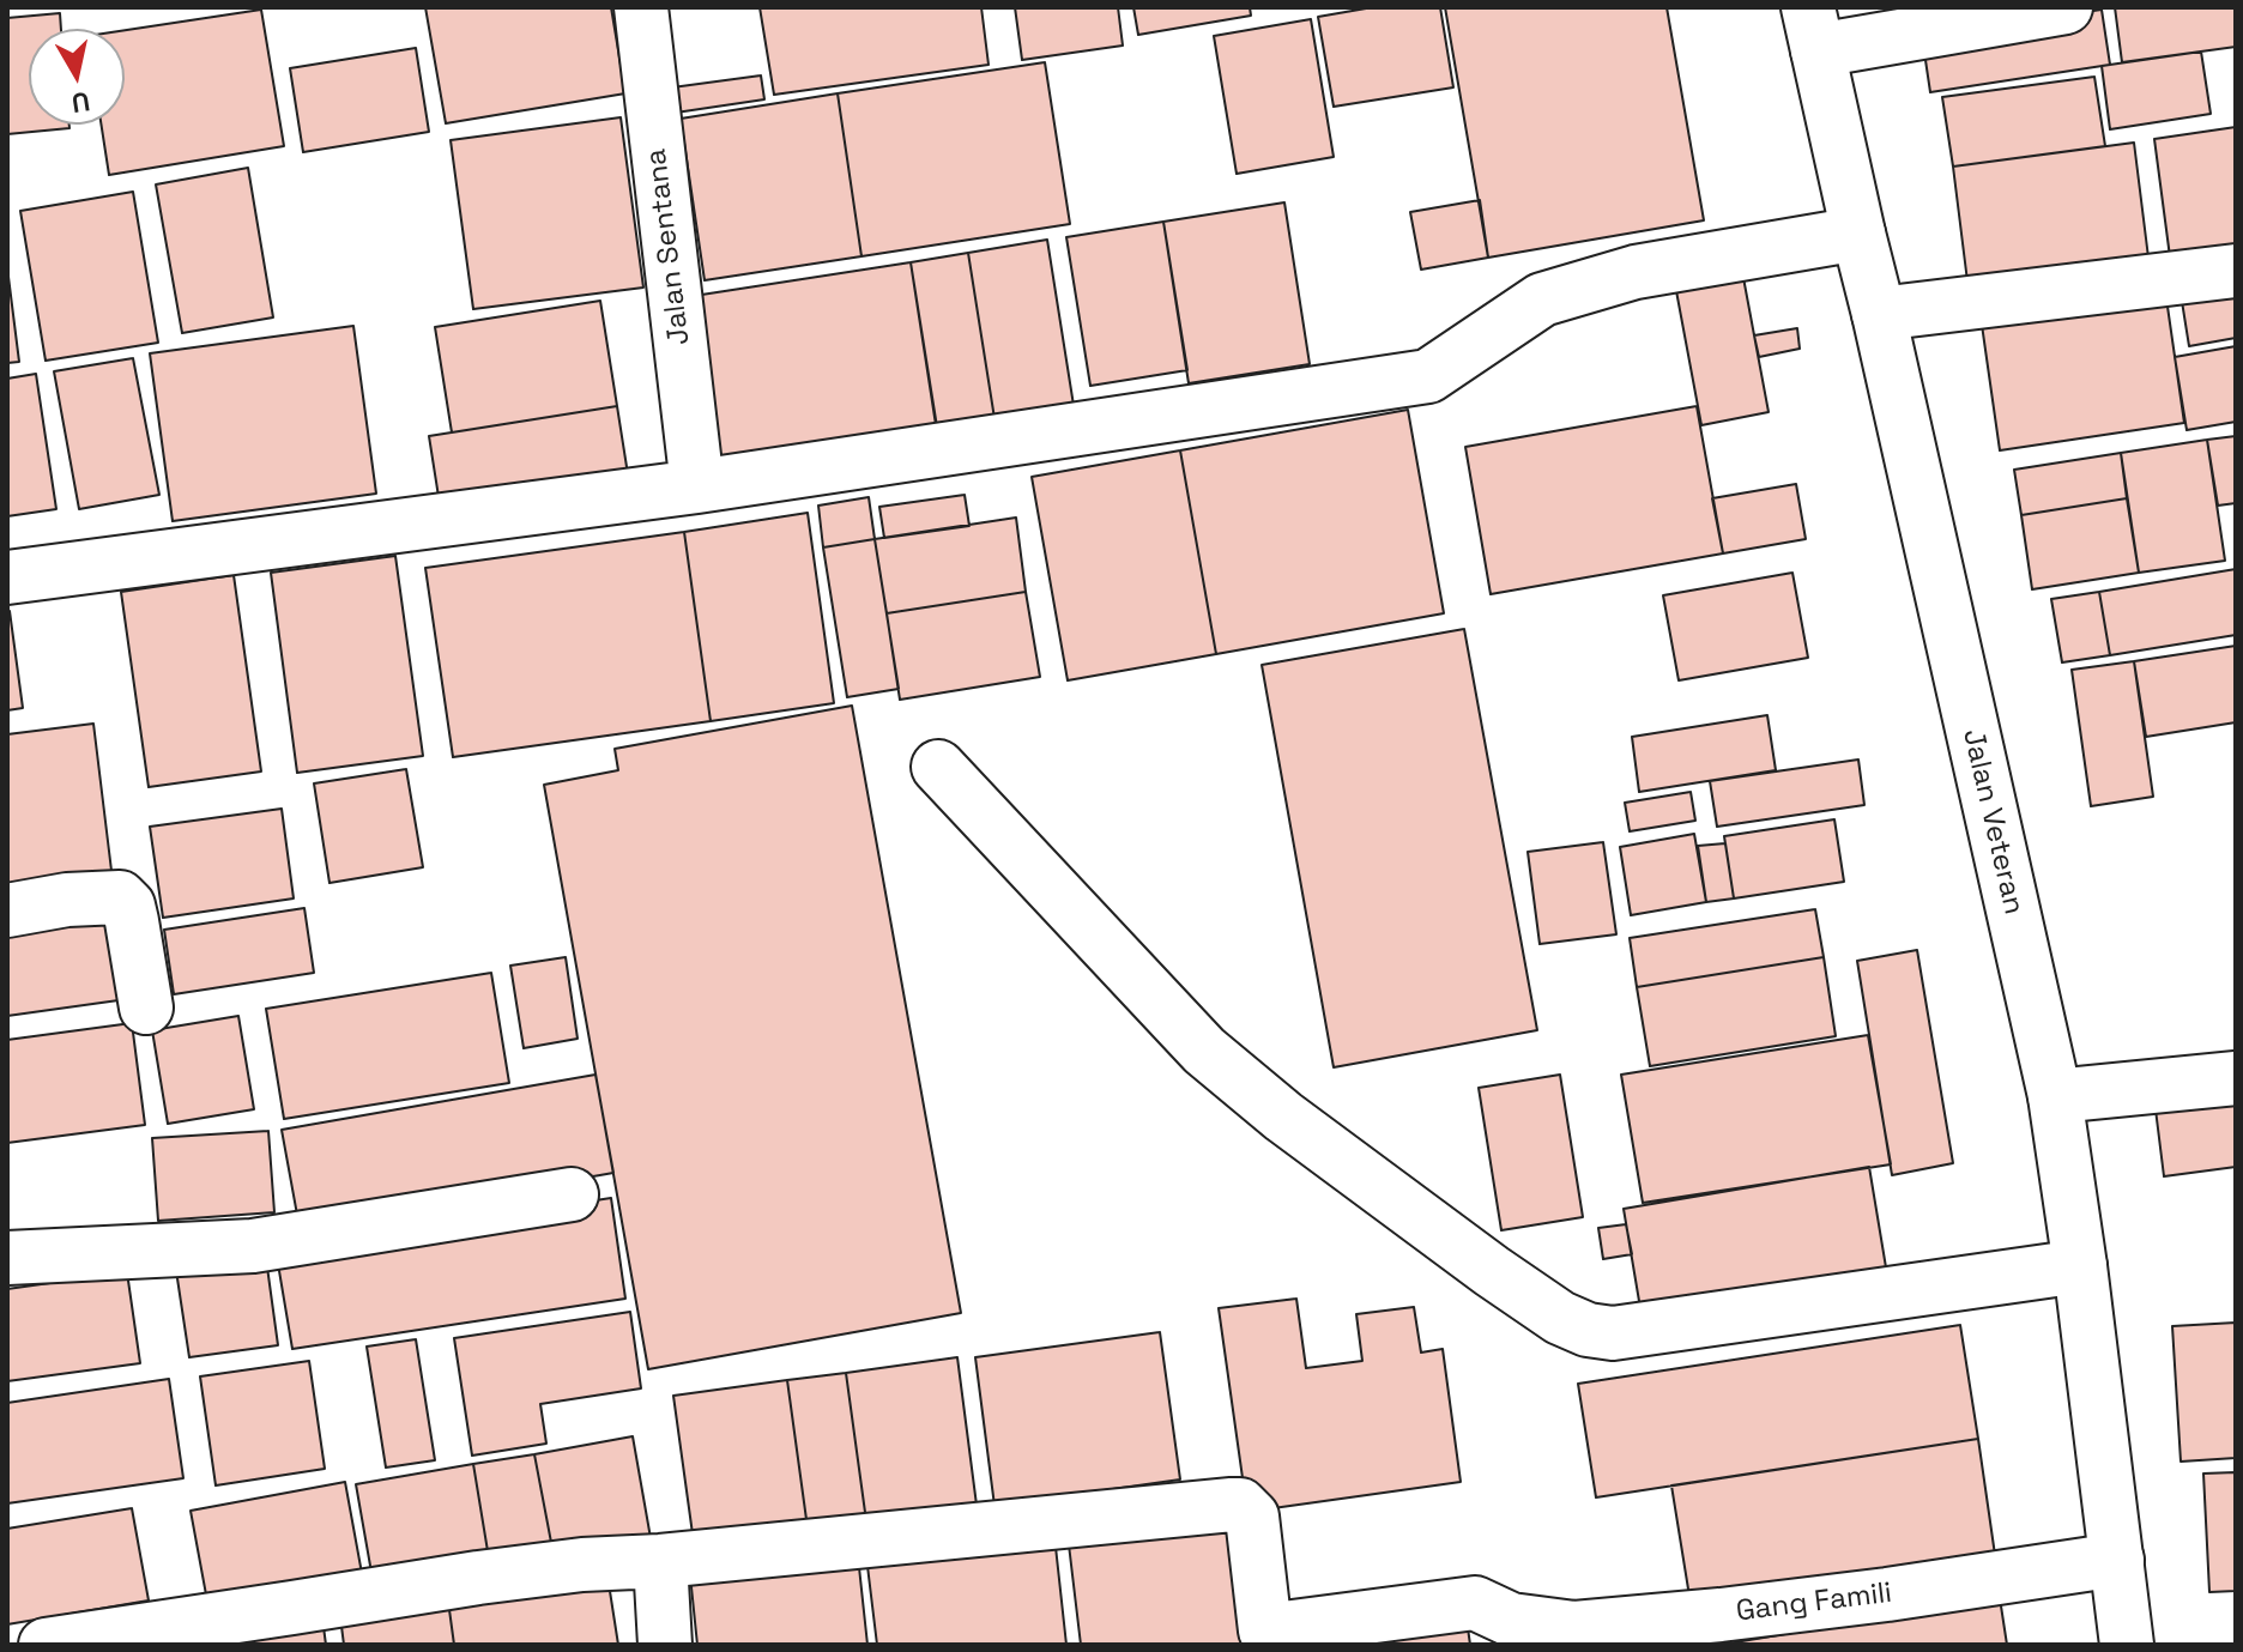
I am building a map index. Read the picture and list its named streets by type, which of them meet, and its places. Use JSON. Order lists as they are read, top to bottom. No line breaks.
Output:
{"streets":{"street":["Jalan Sentana","Jalan Veteran","Gang Famili"]},"crossings":[["Jalan Veteran","Gang Famili"]],"north":"bottom"}
